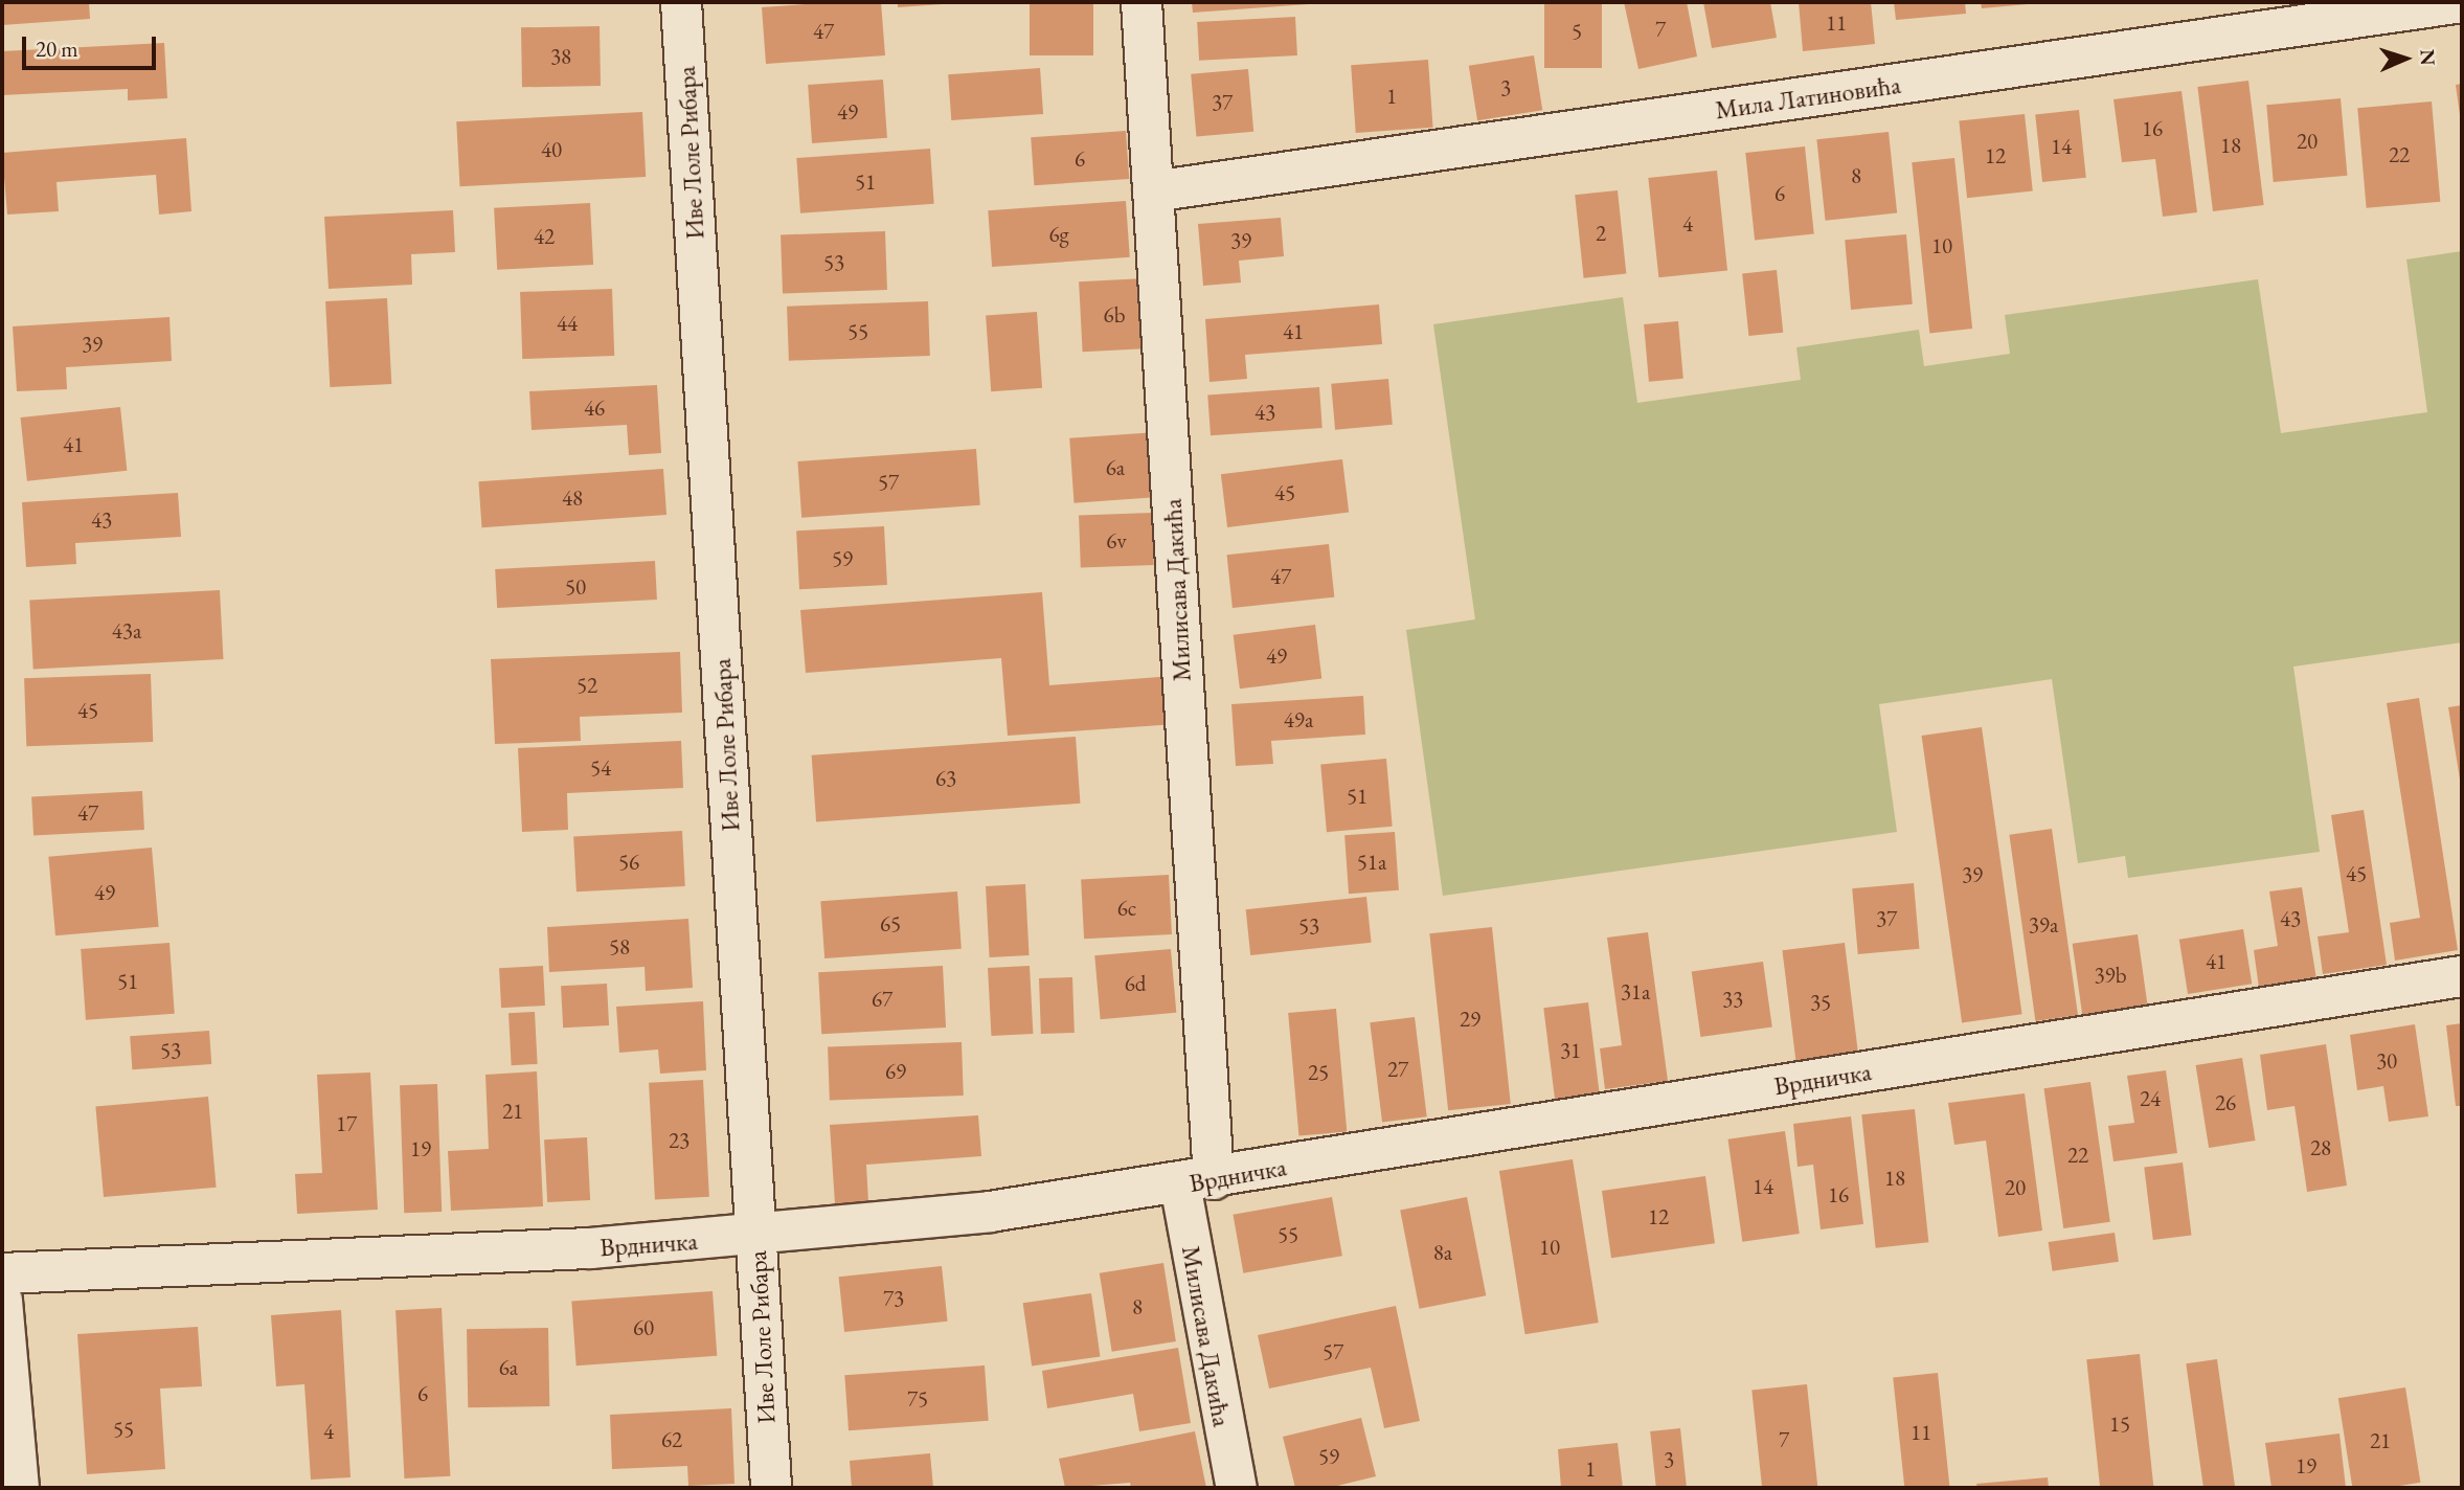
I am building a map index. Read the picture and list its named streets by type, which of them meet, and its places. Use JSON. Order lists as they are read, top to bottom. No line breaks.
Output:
{"streets":{"street":["Мила Латиновића","Иве Лоле Рибара","Милисава Дакића","Врдничка"]},"crossings":[["Мила Латиновића","Милисава Дакића"],["Иве Лоле Рибара","Врдничка"],["Милисава Дакића","Врдничка"]],"house_numbers":["11","7","47","5","38","3","1","37","49","16","20","18","14","40","22","12","6","8","51","6","4","2","6g","42","39","10","53","6b","44","55","41","39","46","43","41","6a","57","45","48","43","6v","59","47","50","43a","49","52","45","49a","54","63","51","47","56","51a","45","39","49","6c","37","43","65","39a","53","58","41","39b","51","6d","31a","67","33","35","29","53","31","30","27","69","25","24","26","21","17","23","28","19","22","18","14","20","16","12","55","10","8a","73","8","60","57","6a","6","75","15","55","4","11","62","7","21","59","3","19","1"],"scale_bar":"20 m","north":"right"}
